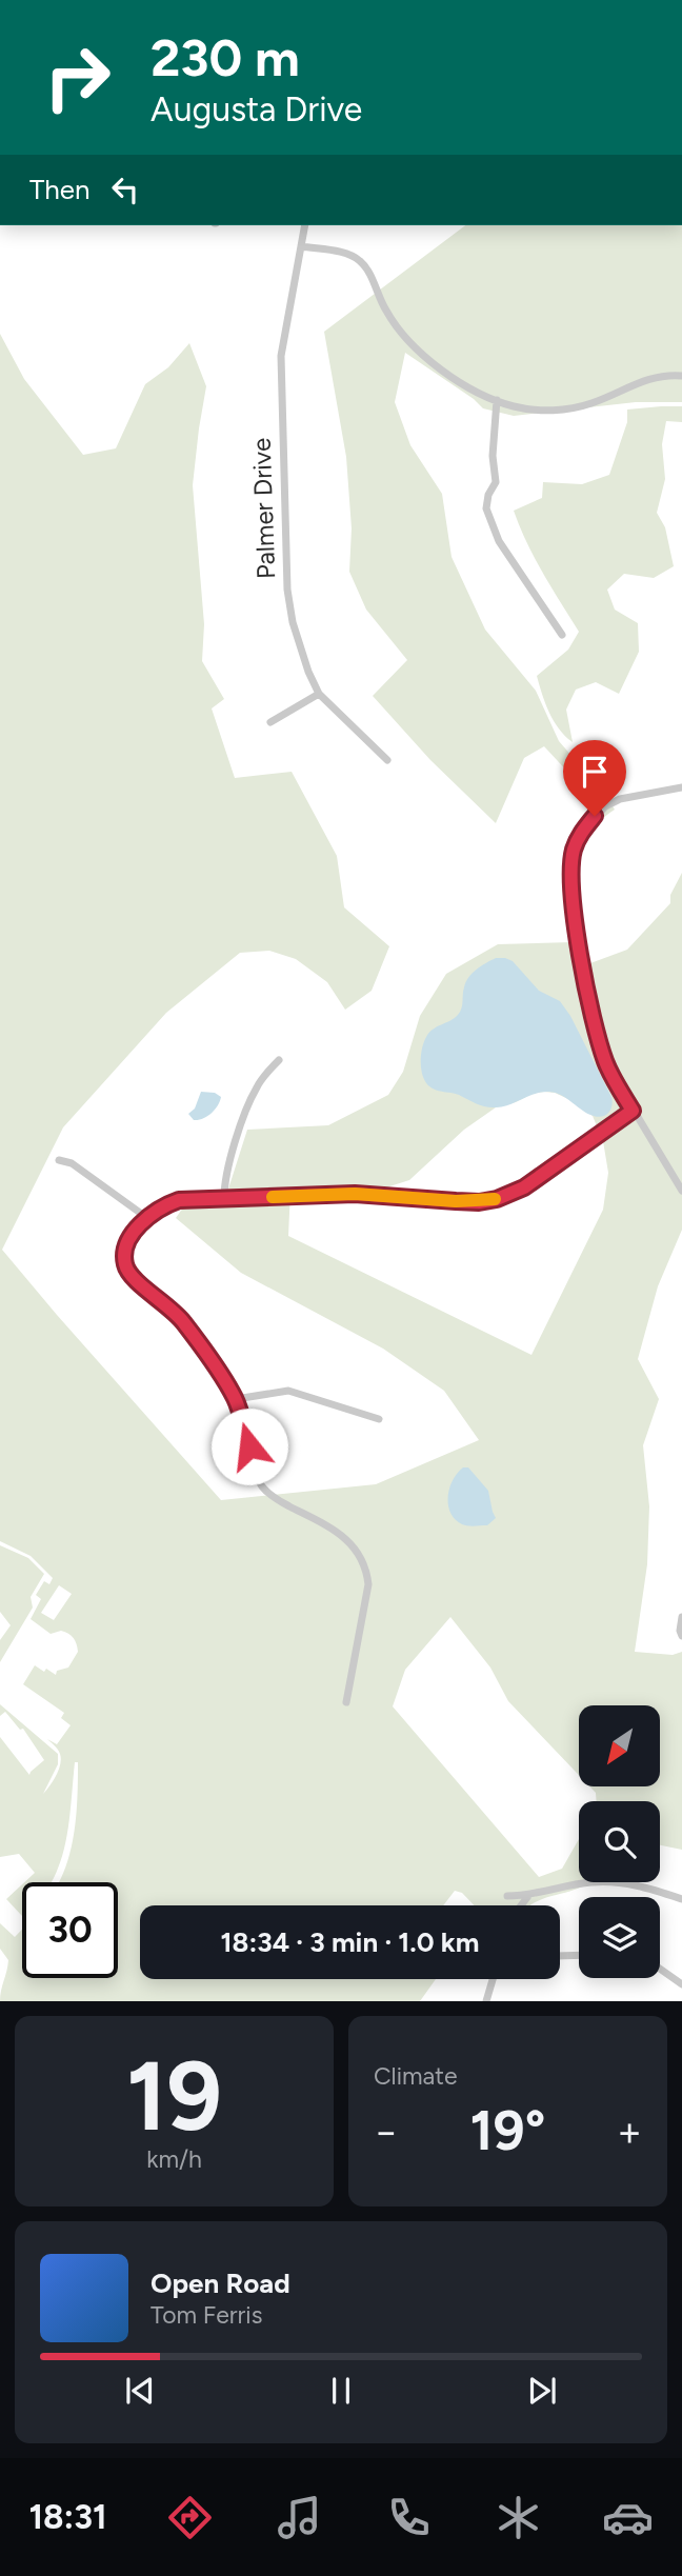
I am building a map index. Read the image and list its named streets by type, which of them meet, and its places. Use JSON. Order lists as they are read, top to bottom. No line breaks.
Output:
{"streets":{"street":["Palmer Drive"]},"north":"bottom left","page":{"turn":["230 m","Augusta Drive"],"then":"Then","limit":"30","trip":"18:34 · 3 min · 1.0 km","tile":[["19","km/h"],"Climate"],"heat":["−","19°","+"],"song":["Open Road","Tom Ferris"],"tabs":"18:31"}}
